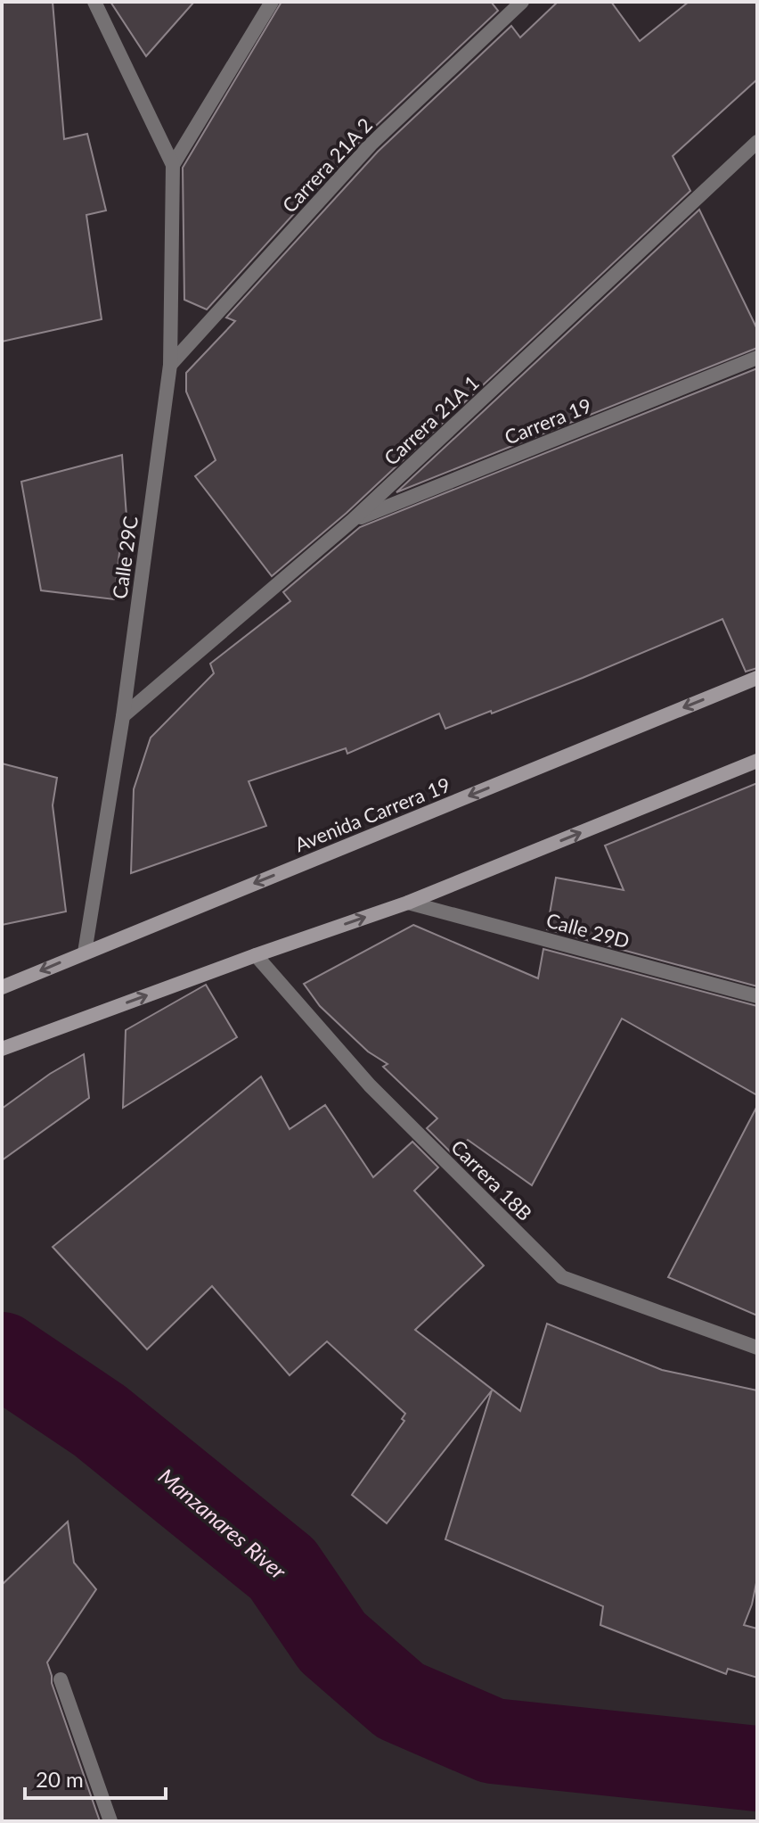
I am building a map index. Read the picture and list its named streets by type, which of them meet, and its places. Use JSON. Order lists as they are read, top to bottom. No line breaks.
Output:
{"streets":{"main road":["Avenida Carrera 19"],"street":["Carrera 21A 2","Carrera 21A 1","Carrera 19","Calle 29C","Calle 29D","Carrera 18B"]},"crossings":[["Carrera 21A 2","Calle 29C"],["Carrera 21A 1","Carrera 19"],["Carrera 21A 1","Calle 29C"],["Calle 29C","Avenida Carrera 19"]],"water":["Manzanares River"],"scale_bar":"20 m"}
